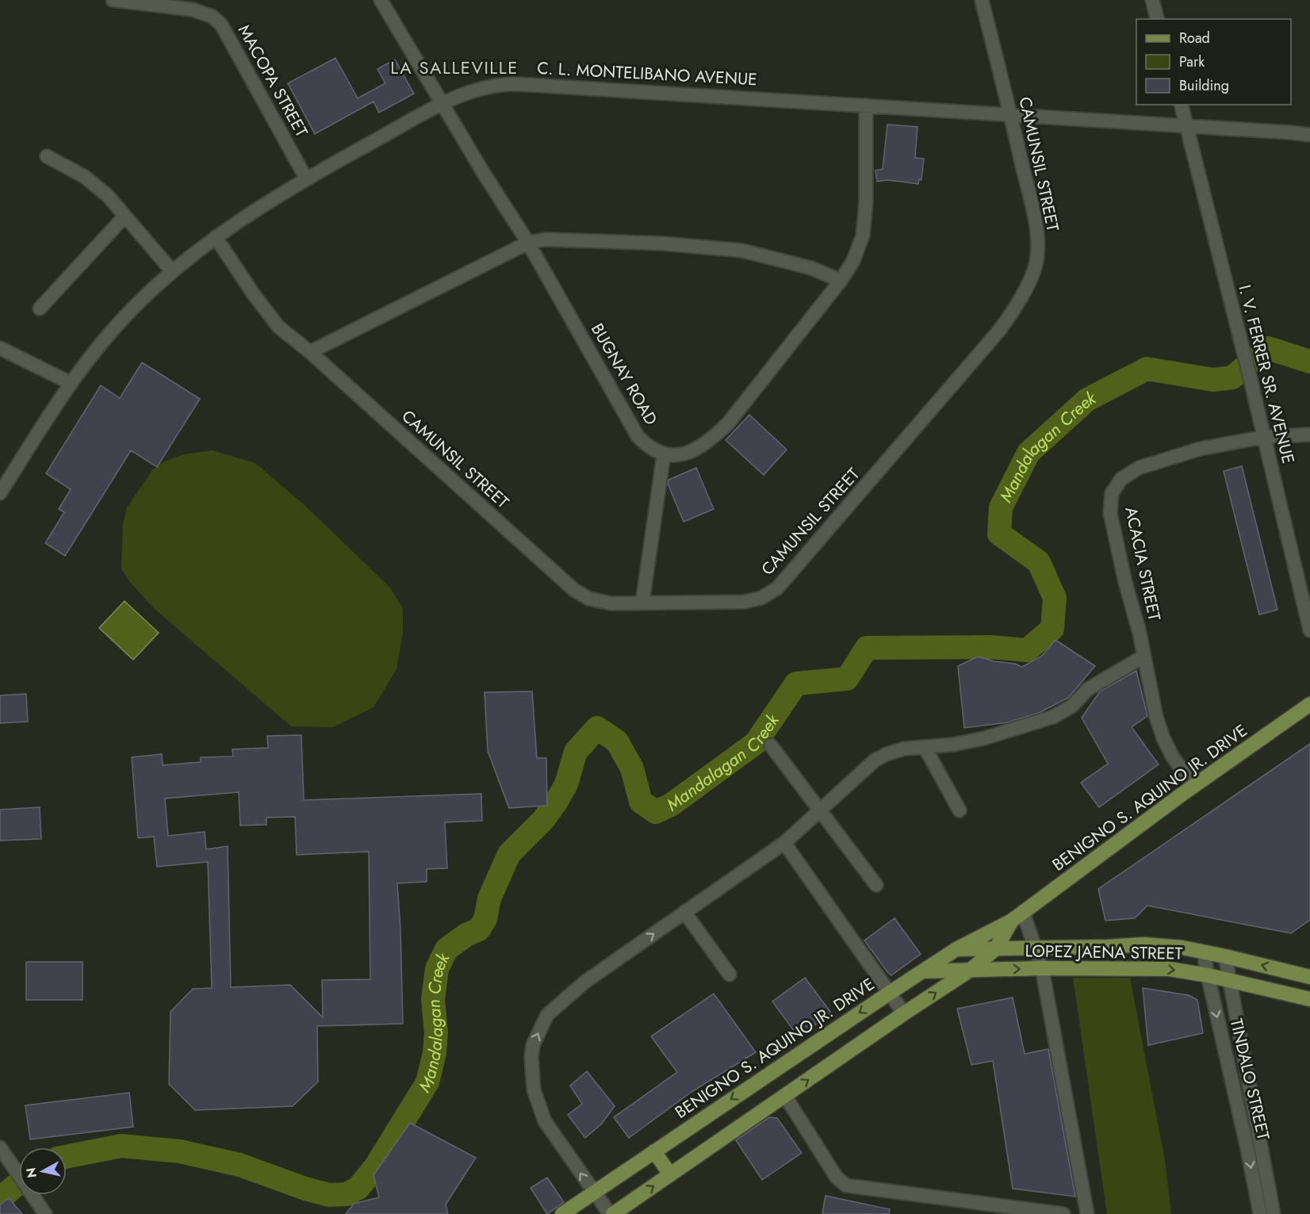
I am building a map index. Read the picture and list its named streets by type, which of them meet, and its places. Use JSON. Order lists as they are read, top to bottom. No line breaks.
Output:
{"streets":{"main road":["BENIGNO S. AQUINO JR. DRIVE","LOPEZ JAENA STREET"],"street":["C. L. MONTELIBANO AVENUE","MACOPA STREET","CAMUNSIL STREET","BUGNAY ROAD","I. V. FERRER SR. AVENUE","ACACIA STREET","TINDALO STREET"]},"crossings":[["C. L. MONTELIBANO AVENUE","MACOPA STREET"],["C. L. MONTELIBANO AVENUE","CAMUNSIL STREET"],["C. L. MONTELIBANO AVENUE","BUGNAY ROAD"],["C. L. MONTELIBANO AVENUE","I. V. FERRER SR. AVENUE"],["I. V. FERRER SR. AVENUE","ACACIA STREET"],["ACACIA STREET","BENIGNO S. AQUINO JR. DRIVE"],["BENIGNO S. AQUINO JR. DRIVE","LOPEZ JAENA STREET"],["LOPEZ JAENA STREET","TINDALO STREET"]],"districts":["LA SALLEVILLE"],"water":["Mandalagan Creek"],"legend":["Road","Park","Building"],"north":"left"}
